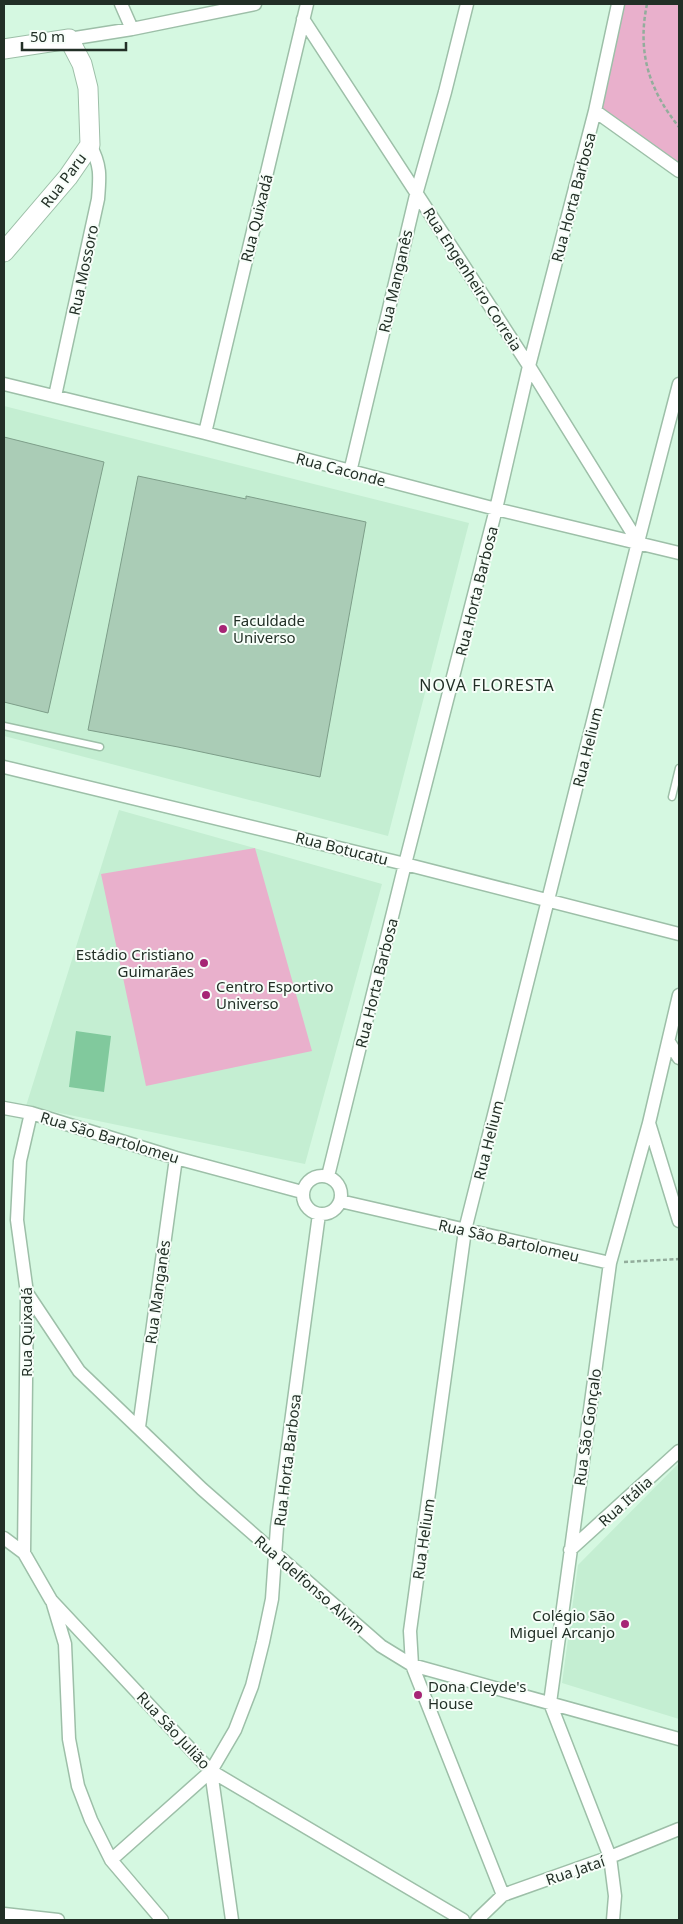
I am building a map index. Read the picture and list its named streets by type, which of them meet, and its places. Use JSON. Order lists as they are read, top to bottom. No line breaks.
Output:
{"streets":{"street":["Rua Paru","Rua Horta Barbosa","Rua Quixadá","Rua Mossoro","Rua Engenheiro Correia","Rua Manganês","Rua Caconde","Rua Helium","Rua Botucatu","Rua São Bartolomeu","Rua São Gonçalo","Rua Itália","Rua Idelfonso Alvim","Rua São Julião","Rua Jataí"]},"crossings":[["Rua Paru","Rua Mossoro"],["Rua Horta Barbosa","Rua Engenheiro Correia"],["Rua Horta Barbosa","Rua Caconde"],["Rua Horta Barbosa","Rua Botucatu"],["Rua Horta Barbosa","Rua São Bartolomeu"],["Rua Horta Barbosa","Rua Idelfonso Alvim"],["Rua Horta Barbosa","Rua São Julião"],["Rua Quixadá","Rua Engenheiro Correia"],["Rua Quixadá","Rua Caconde"],["Rua Quixadá","Rua São Bartolomeu"],["Rua Quixadá","Rua Idelfonso Alvim"],["Rua Quixadá","Rua São Julião"],["Rua Mossoro","Rua Caconde"],["Rua Engenheiro Correia","Rua Manganês"],["Rua Engenheiro Correia","Rua Caconde"],["Rua Engenheiro Correia","Rua Helium"],["Rua Manganês","Rua Caconde"],["Rua Manganês","Rua São Bartolomeu"],["Rua Manganês","Rua Idelfonso Alvim"],["Rua Caconde","Rua Helium"],["Rua Helium","Rua Botucatu"],["Rua Helium","Rua São Bartolomeu"],["Rua Helium","Rua Idelfonso Alvim"],["Rua Helium","Rua Jataí"],["Rua São Bartolomeu","Rua São Gonçalo"],["Rua São Gonçalo","Rua Itália"],["Rua São Gonçalo","Rua Idelfonso Alvim"],["Rua São Gonçalo","Rua Jataí"]],"districts":["NOVA FLORESTA"],"places":["Faculdade Universo","Estádio Cristiano Guimarães","Centro Esportivo Universo","Colégio São Miguel Arcanjo","Dona Cleyde's House"],"scale_bar":"50 m"}
